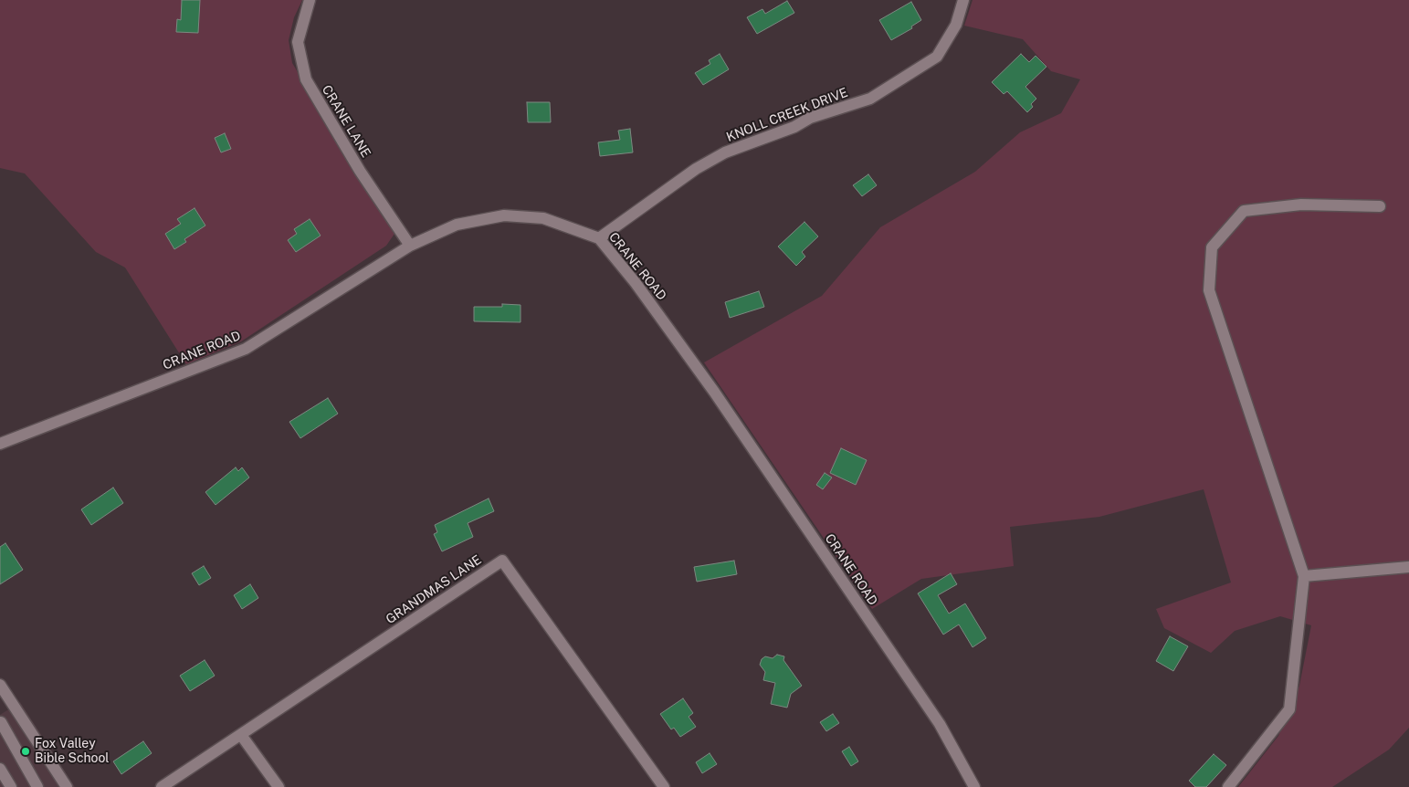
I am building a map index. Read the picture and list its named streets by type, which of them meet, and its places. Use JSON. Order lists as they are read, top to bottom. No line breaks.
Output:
{"streets":{"street":["KNOLL CREEK DRIVE","CRANE LANE","CRANE ROAD","GRANDMAS LANE"]},"crossings":[["KNOLL CREEK DRIVE","CRANE ROAD"],["CRANE LANE","CRANE ROAD"]],"places":["Fox Valley Bible School"]}
